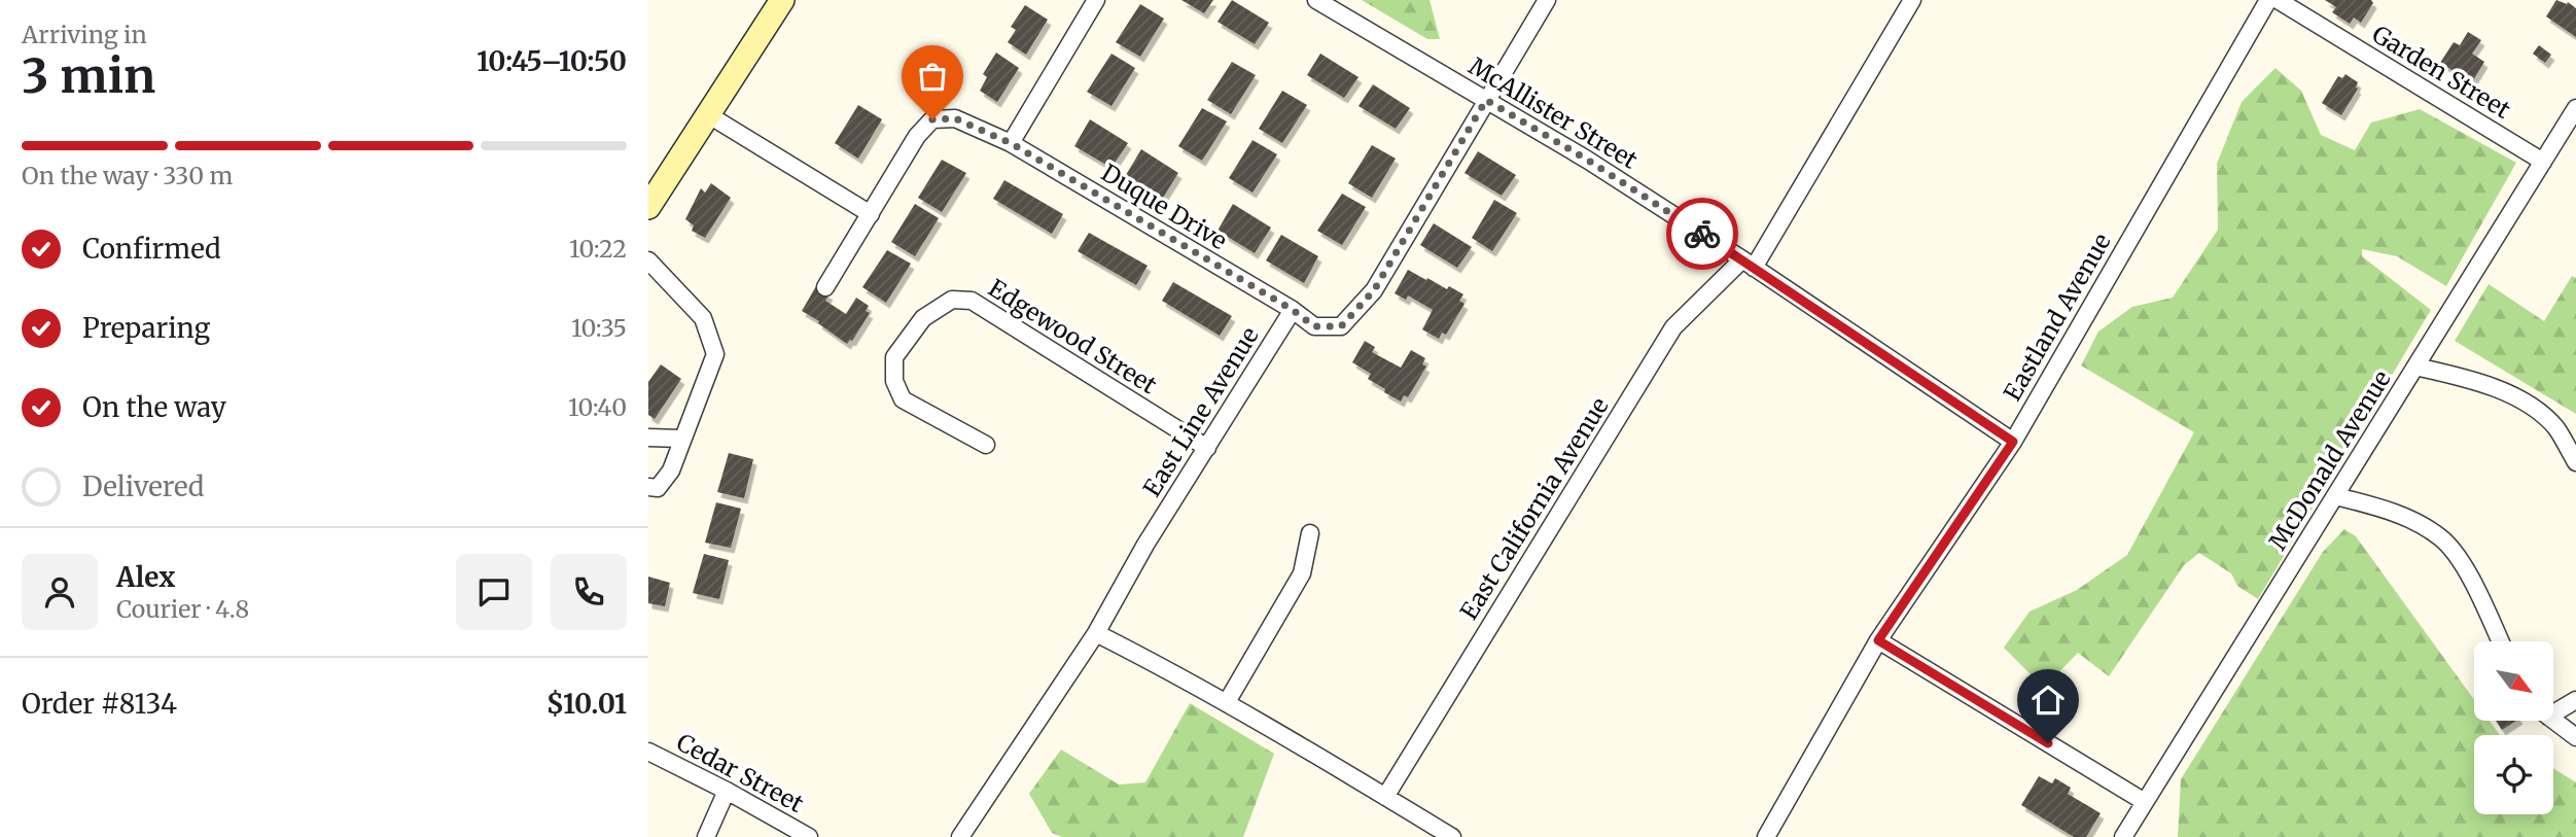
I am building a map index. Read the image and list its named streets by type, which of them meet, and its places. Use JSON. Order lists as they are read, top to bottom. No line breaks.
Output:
{"streets":{"street":["Garden Street","McAllister Street","Duque Drive","Eastland Avenue","Edgewood Street","East Line Avenue","McDonald Avenue","East California Avenue","Cedar Street"]},"crossings":[["Garden Street","McDonald Avenue"],["McAllister Street","Eastland Avenue"],["McAllister Street","East California Avenue"],["Duque Drive","East Line Avenue"],["Edgewood Street","East Line Avenue"]],"north":"bottom right","page":{"heading":["3 min","Arriving in","10:45–10:50"],"panel":["Alex","Courier · 4.8","Order #8134","$10.01"],"bar":"On the way · 330 m","list":[["Confirmed","10:22"],["Preparing","10:35"],["On the way","10:40"],"Delivered"]}}
